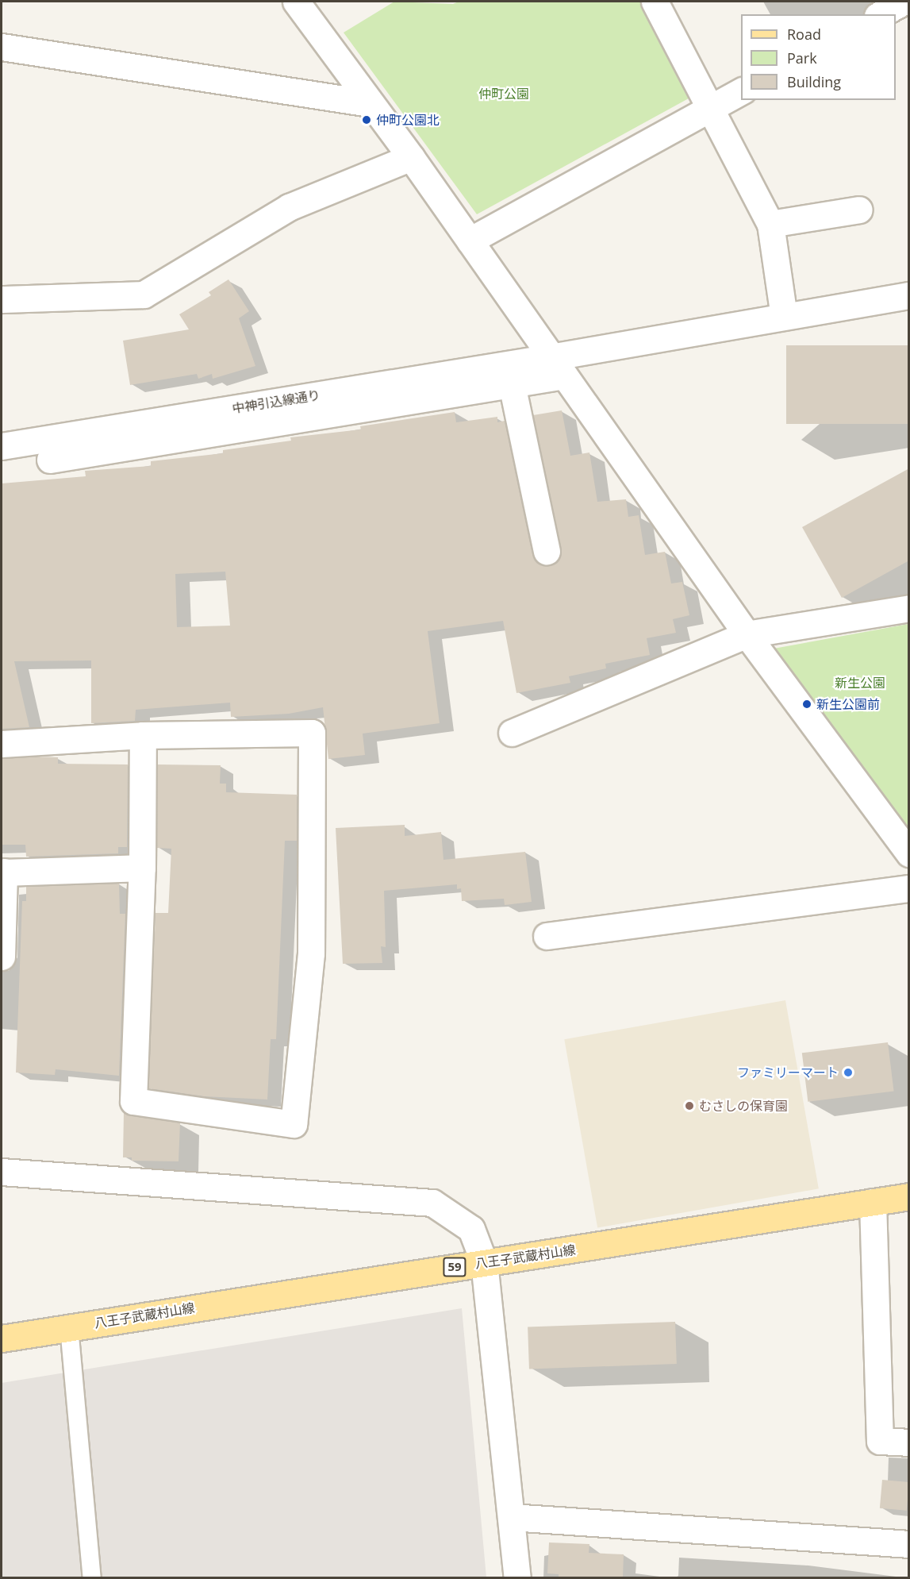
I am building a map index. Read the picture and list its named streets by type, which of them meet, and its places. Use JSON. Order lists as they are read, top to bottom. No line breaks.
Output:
{"streets":{"main road":["八王子武蔵村山線","59"],"street":["中神引込線通り"]},"parks":["仲町公園","新生公園"],"places":["仲町公園北","新生公園前","ファミリーマート","むさしの保育園"],"legend":["Road","Park","Building"]}
